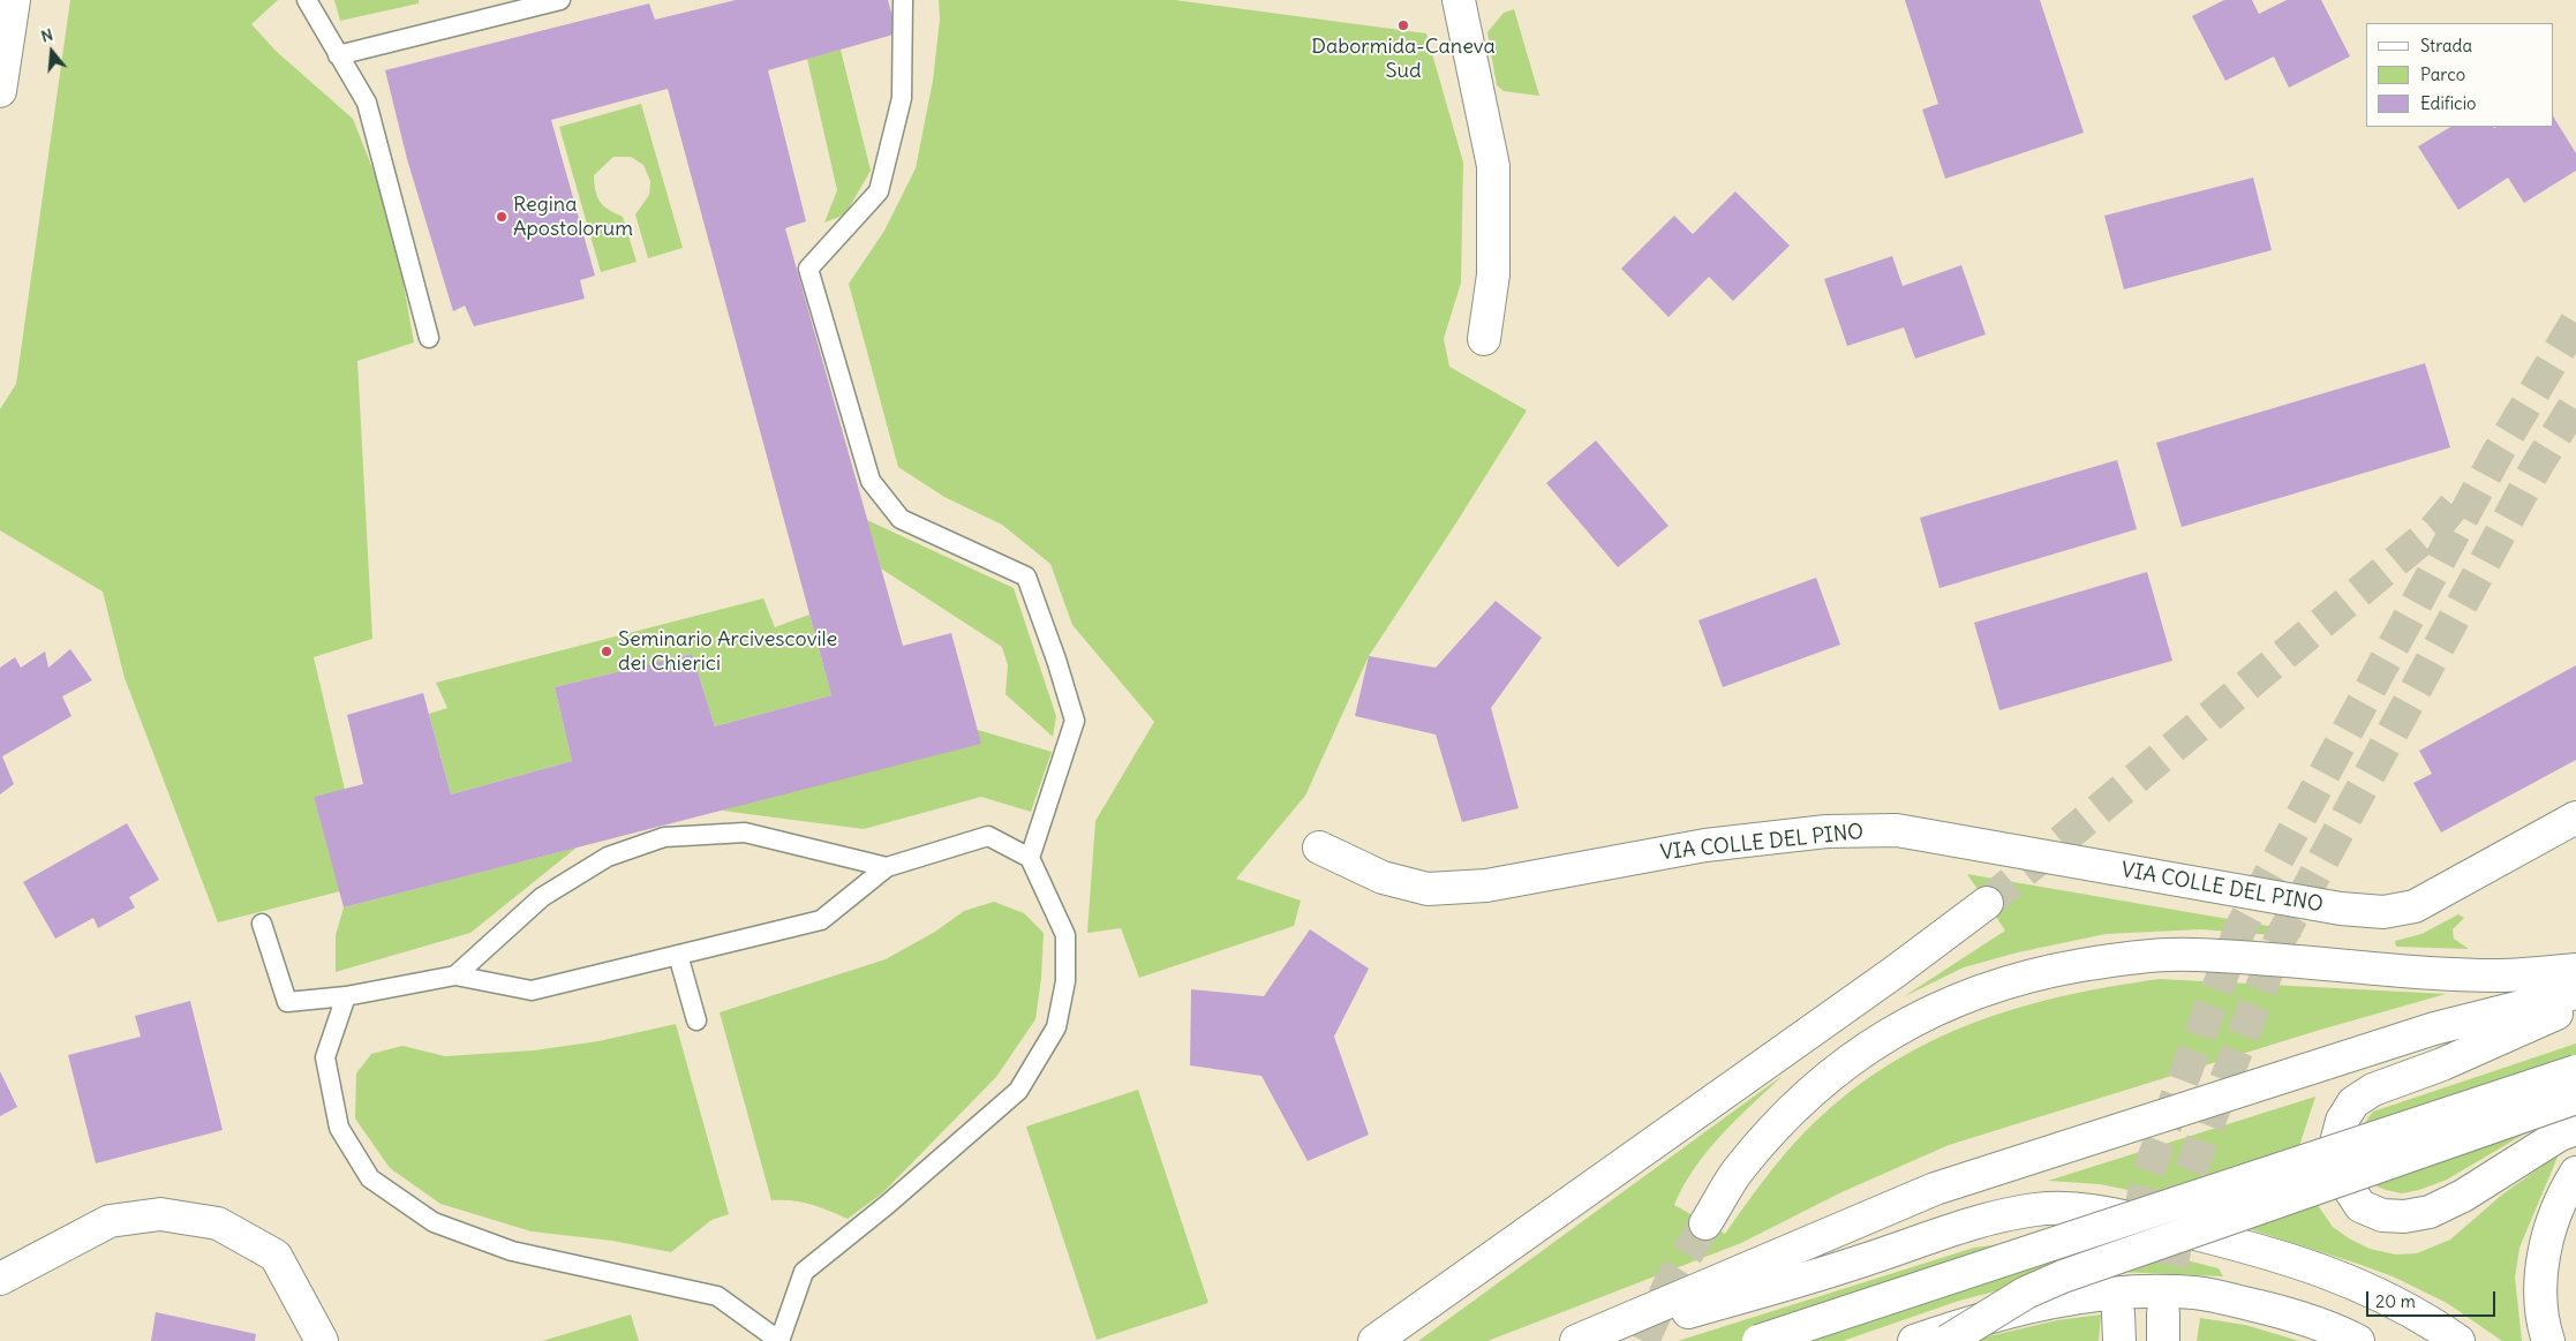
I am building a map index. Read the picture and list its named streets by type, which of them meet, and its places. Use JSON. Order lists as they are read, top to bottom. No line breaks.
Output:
{"streets":{"main road":["VIA COLLE DEL PINO"]},"places":["Dabormida-Caneva Sud","Regina Apostolorum","Seminario Arcivescovile dei Chierici"],"legend":["Strada","Parco","Edificio"],"scale_bar":"20 m","north":"top"}
